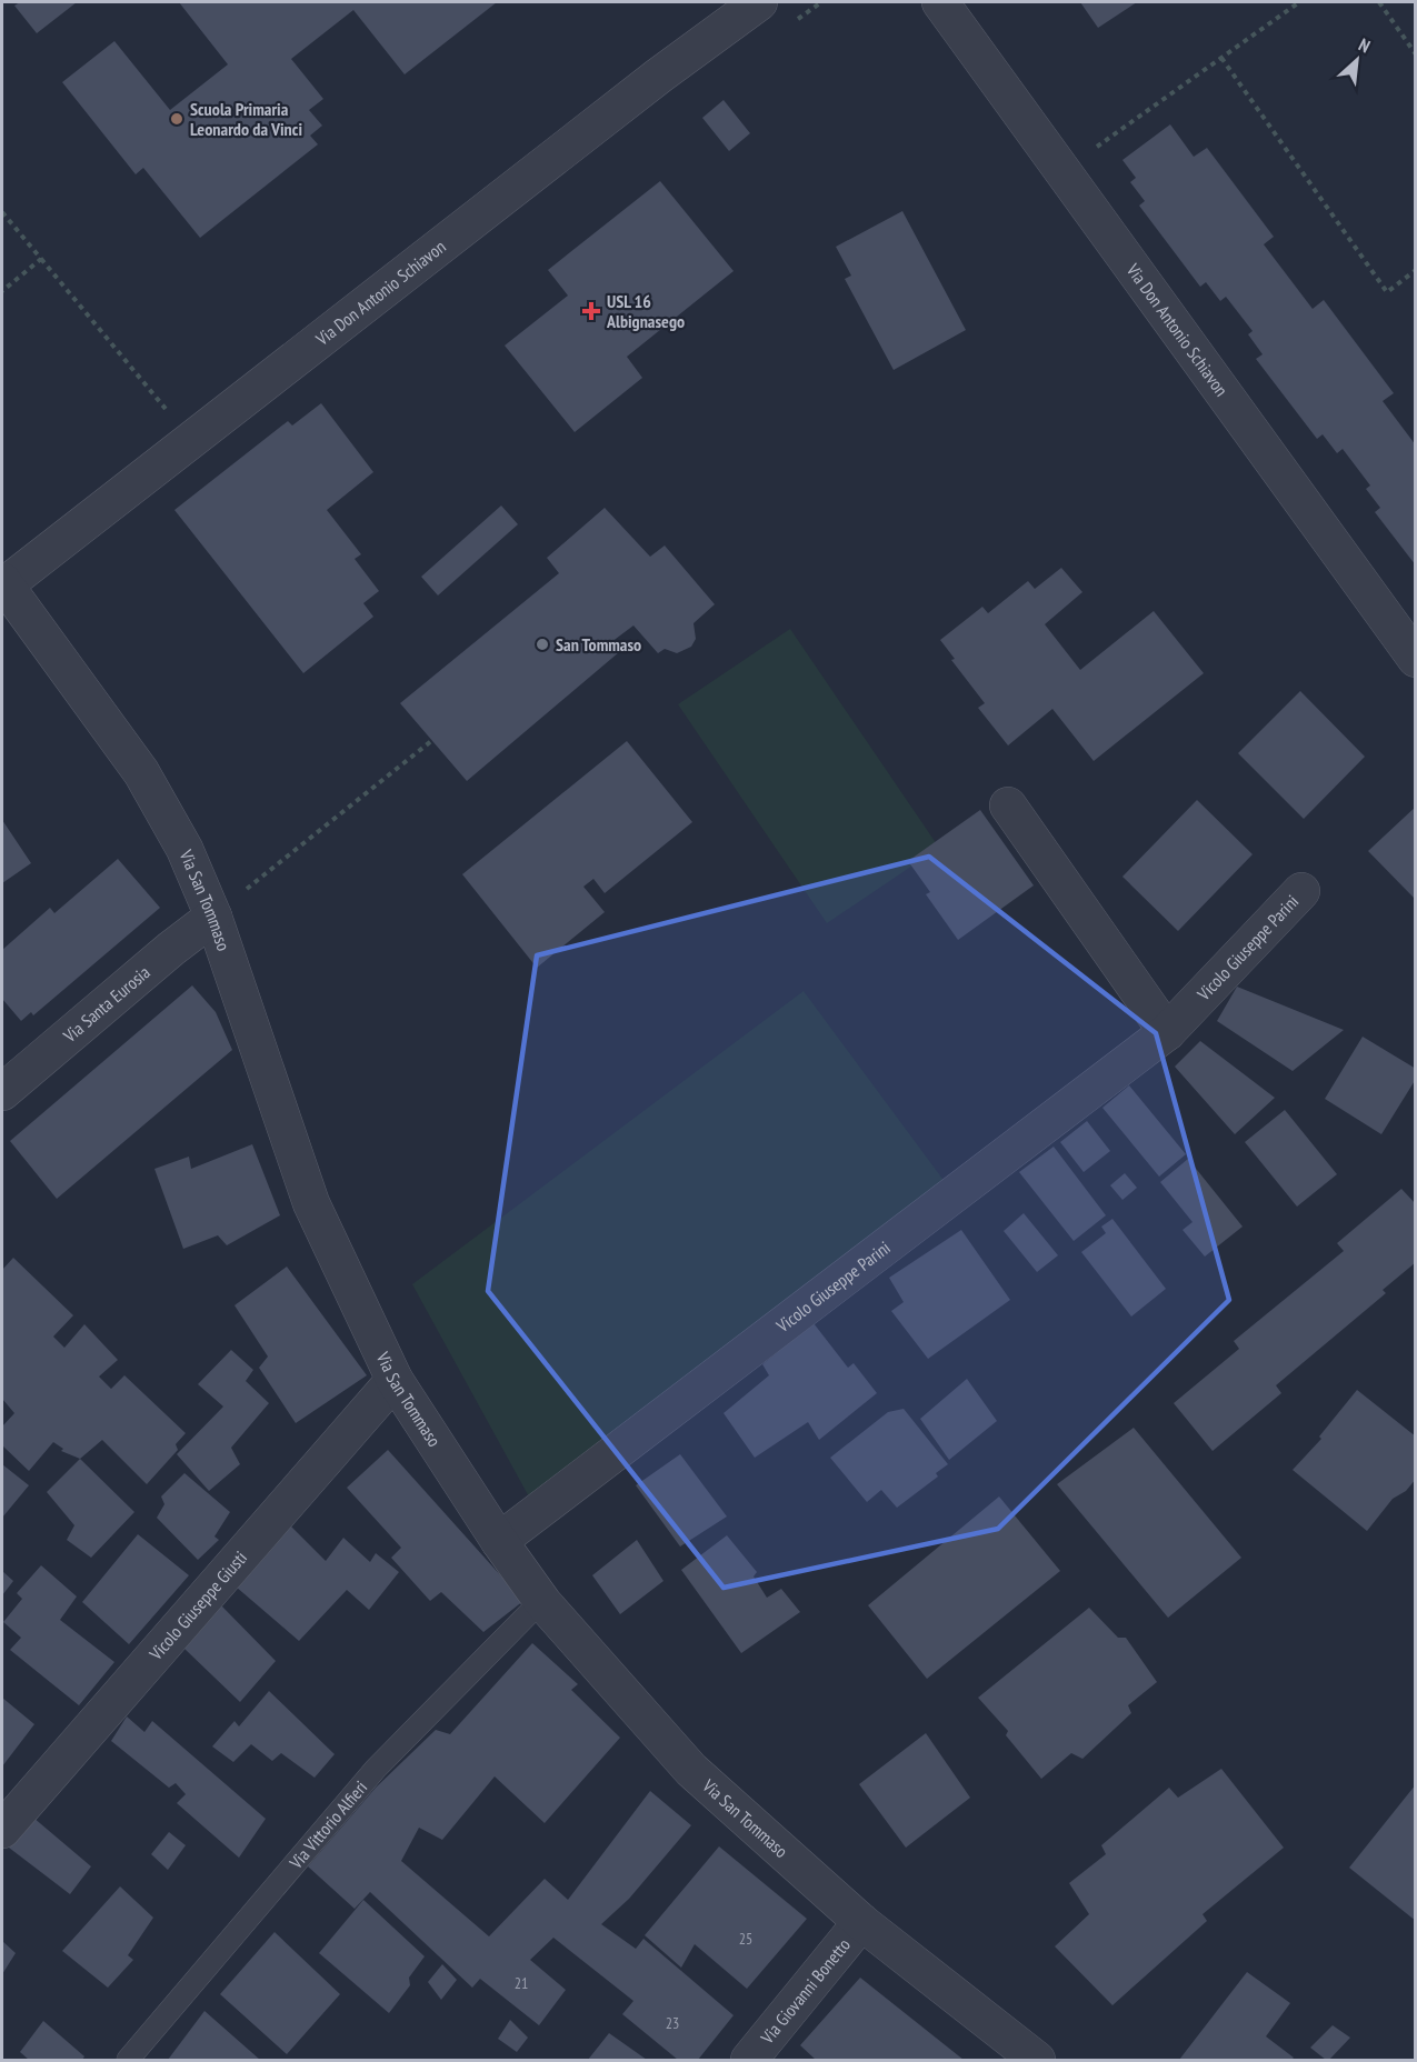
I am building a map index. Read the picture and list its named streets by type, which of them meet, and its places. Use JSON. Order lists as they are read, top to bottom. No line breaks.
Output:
{"streets":{"street":["Via Don Antonio Schiavon","Via San Tommaso","Vicolo Giuseppe Parini","Via Santa Eurosia","Vicolo Giuseppe Giusti","Via Giovanni Bonetto"],"lane":["Via Vittorio Alfieri"]},"crossings":[["Via Don Antonio Schiavon","Via San Tommaso"],["Via San Tommaso","Vicolo Giuseppe Parini"],["Via San Tommaso","Via Santa Eurosia"],["Via San Tommaso","Vicolo Giuseppe Giusti"],["Via San Tommaso","Via Vittorio Alfieri"],["Via San Tommaso","Via Giovanni Bonetto"]],"places":{"other":["Scuola Primaria Leonardo da Vinci","San Tommaso"],"health":["USL 16 Albignasego"]},"house_numbers":["25","21","23"],"north":"top right"}
